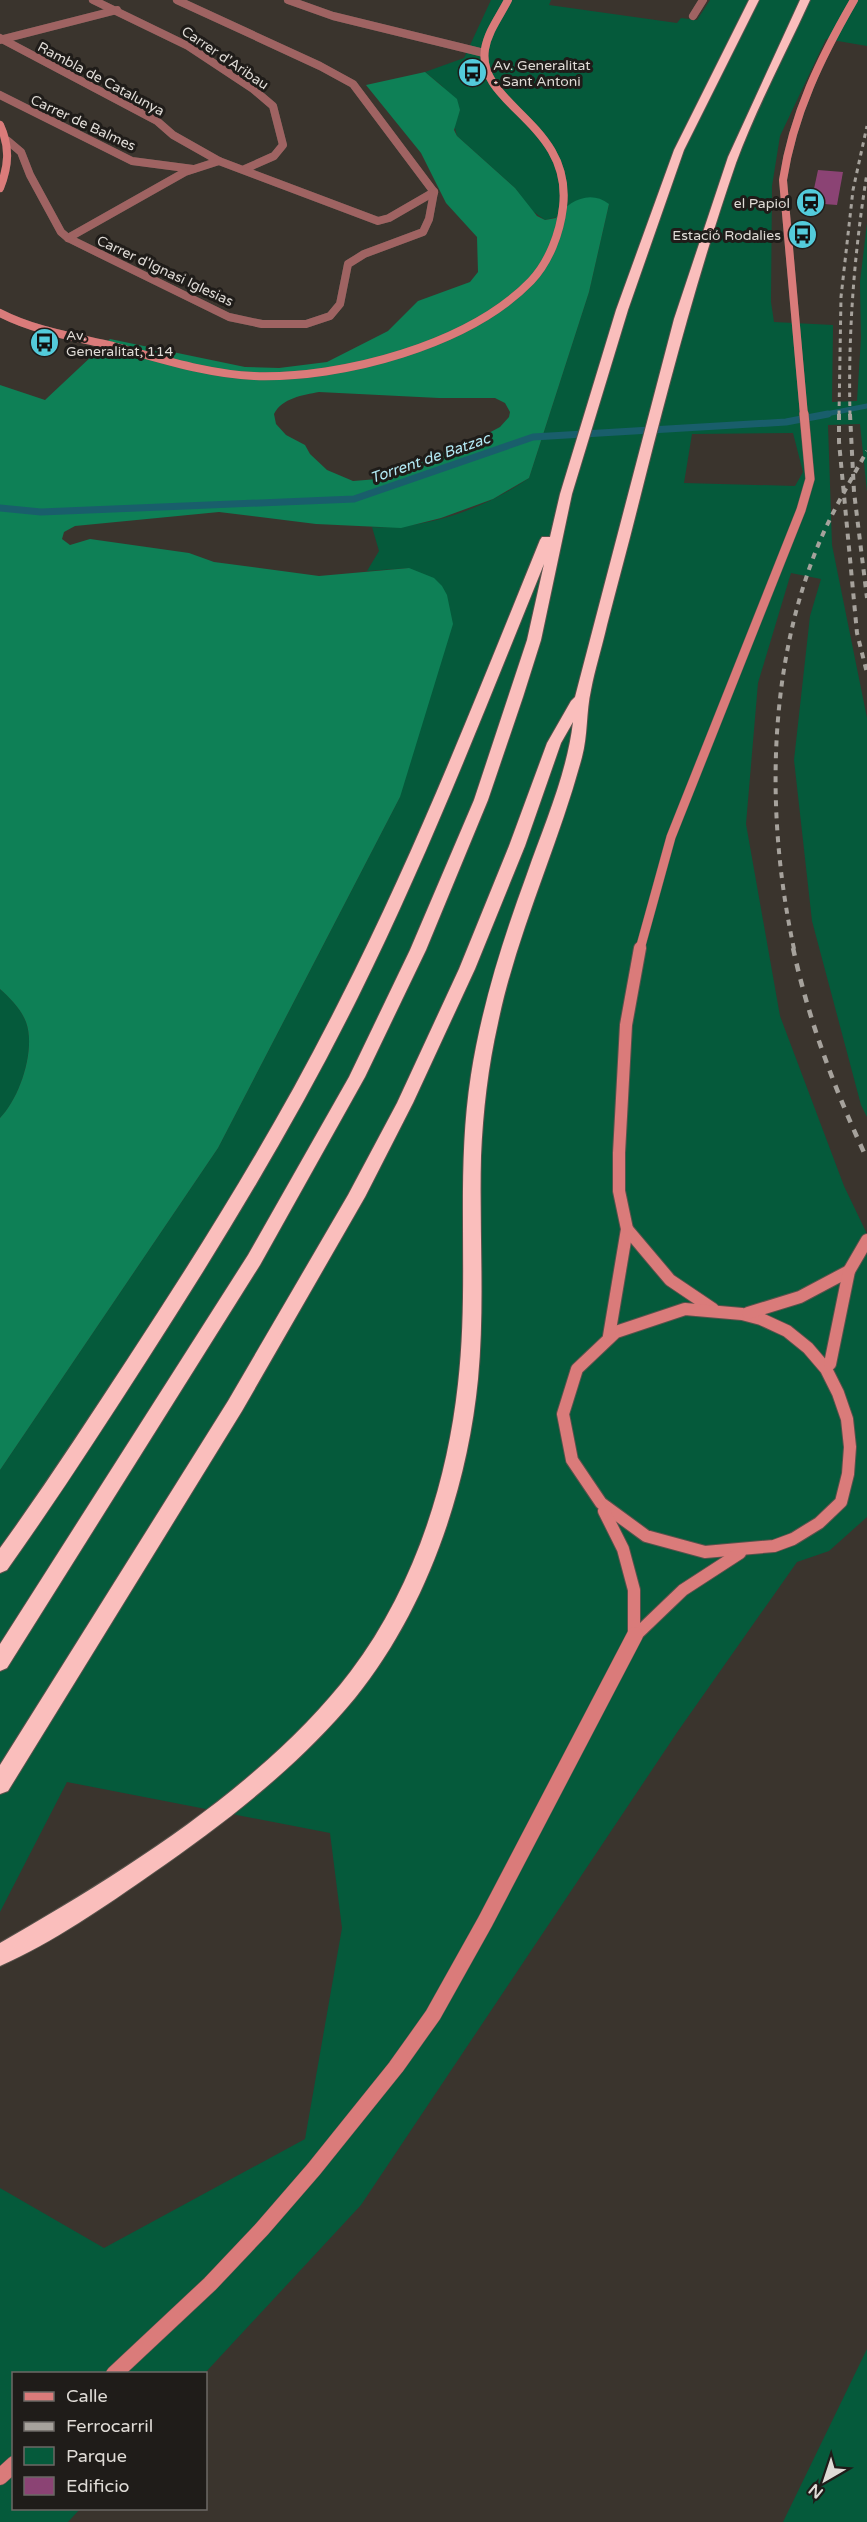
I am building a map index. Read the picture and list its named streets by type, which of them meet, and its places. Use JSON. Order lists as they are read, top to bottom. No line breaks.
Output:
{"streets":{"street":["Carrer d'Aribau","Rambla de Catalunya","Carrer de Balmes","Carrer d'Ignasi Iglesias"]},"water":["Torrent de Batzac"],"places":{"bus stop":["Av. Generalitat - Sant Antoni","Estació Rodalies","Av. Generalitat, 114"],"station":["el Papiol"]},"legend":["Calle","Ferrocarril","Parque","Edificio"],"north":"bottom left"}
